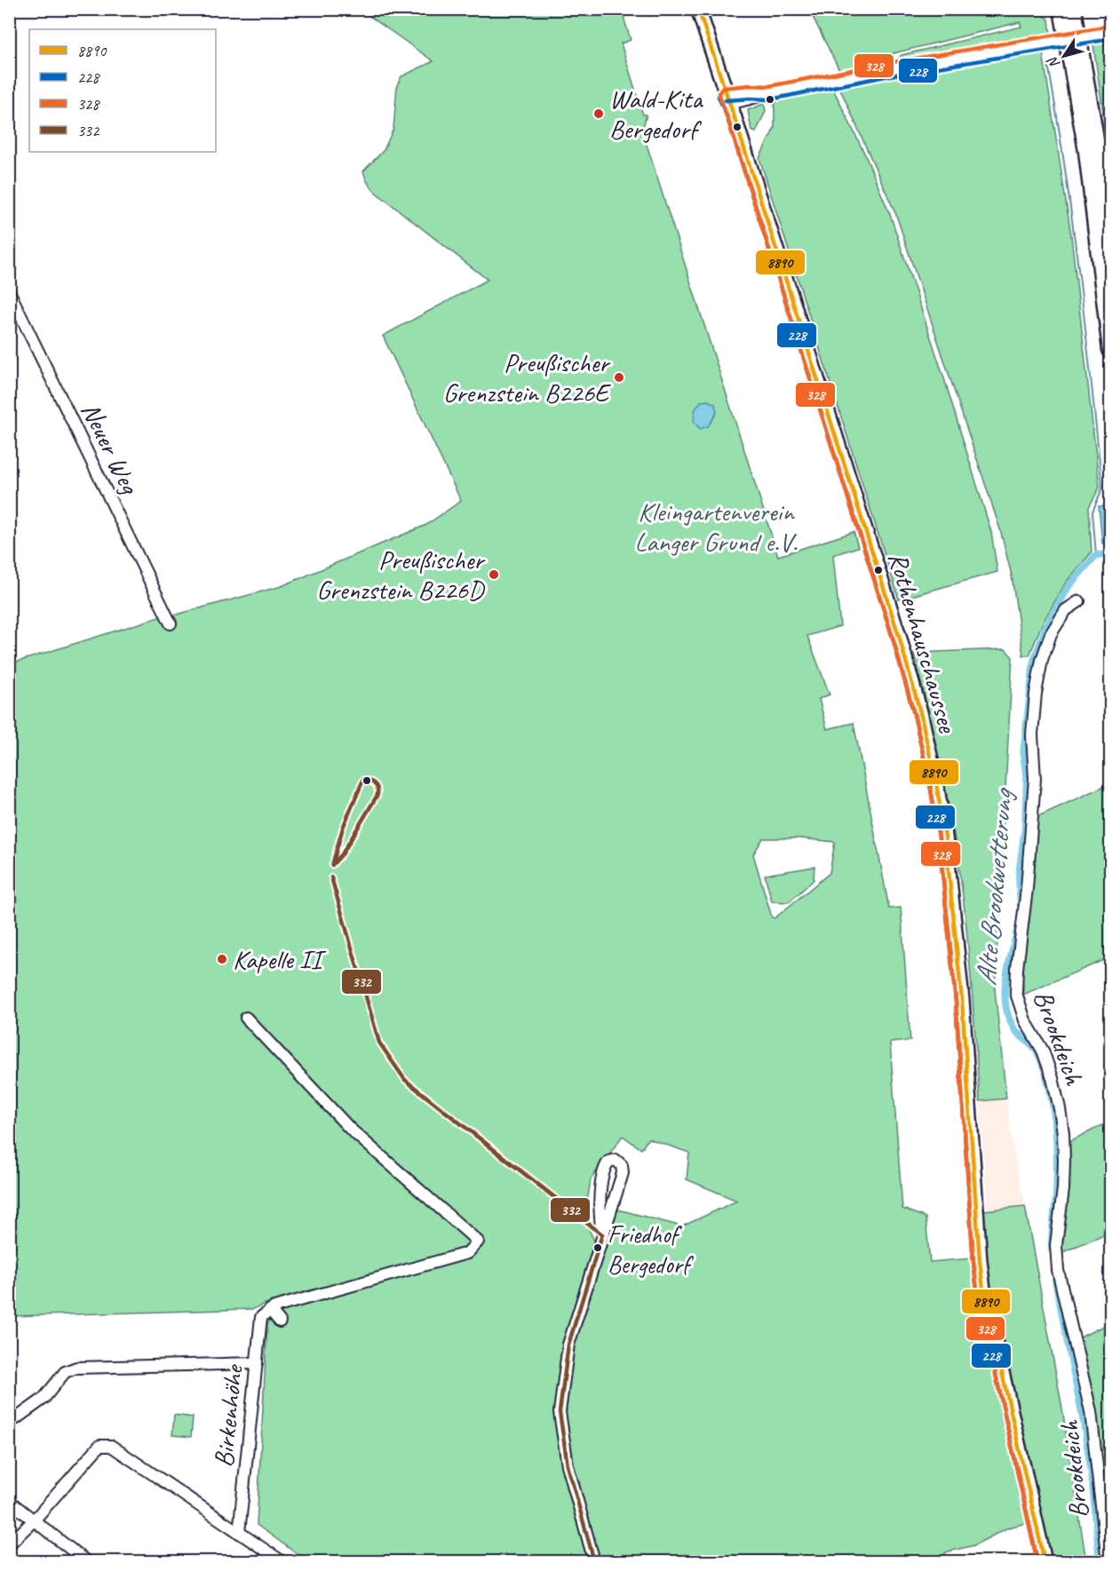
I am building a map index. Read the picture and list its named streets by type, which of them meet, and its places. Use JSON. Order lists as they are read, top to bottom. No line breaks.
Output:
{"streets":{"main road":["Rothenhauschaussee"],"street":["Neuer Weg","Brookdeich","Birkenhöhe"]},"water":["Alte Brookwetterung"],"parks":["Kleingartenverein Langer Grund e.V."],"places":["Wald-Kita Bergedorf","Preußischer Grenzstein B226E","Preußischer Grenzstein B226D","Kapelle II","Friedhof Bergedorf"],"lines":["transit line 8890","transit line 328","transit line 228","transit line 332"],"legend":["8890","228","328","332"],"north":"bottom left"}
